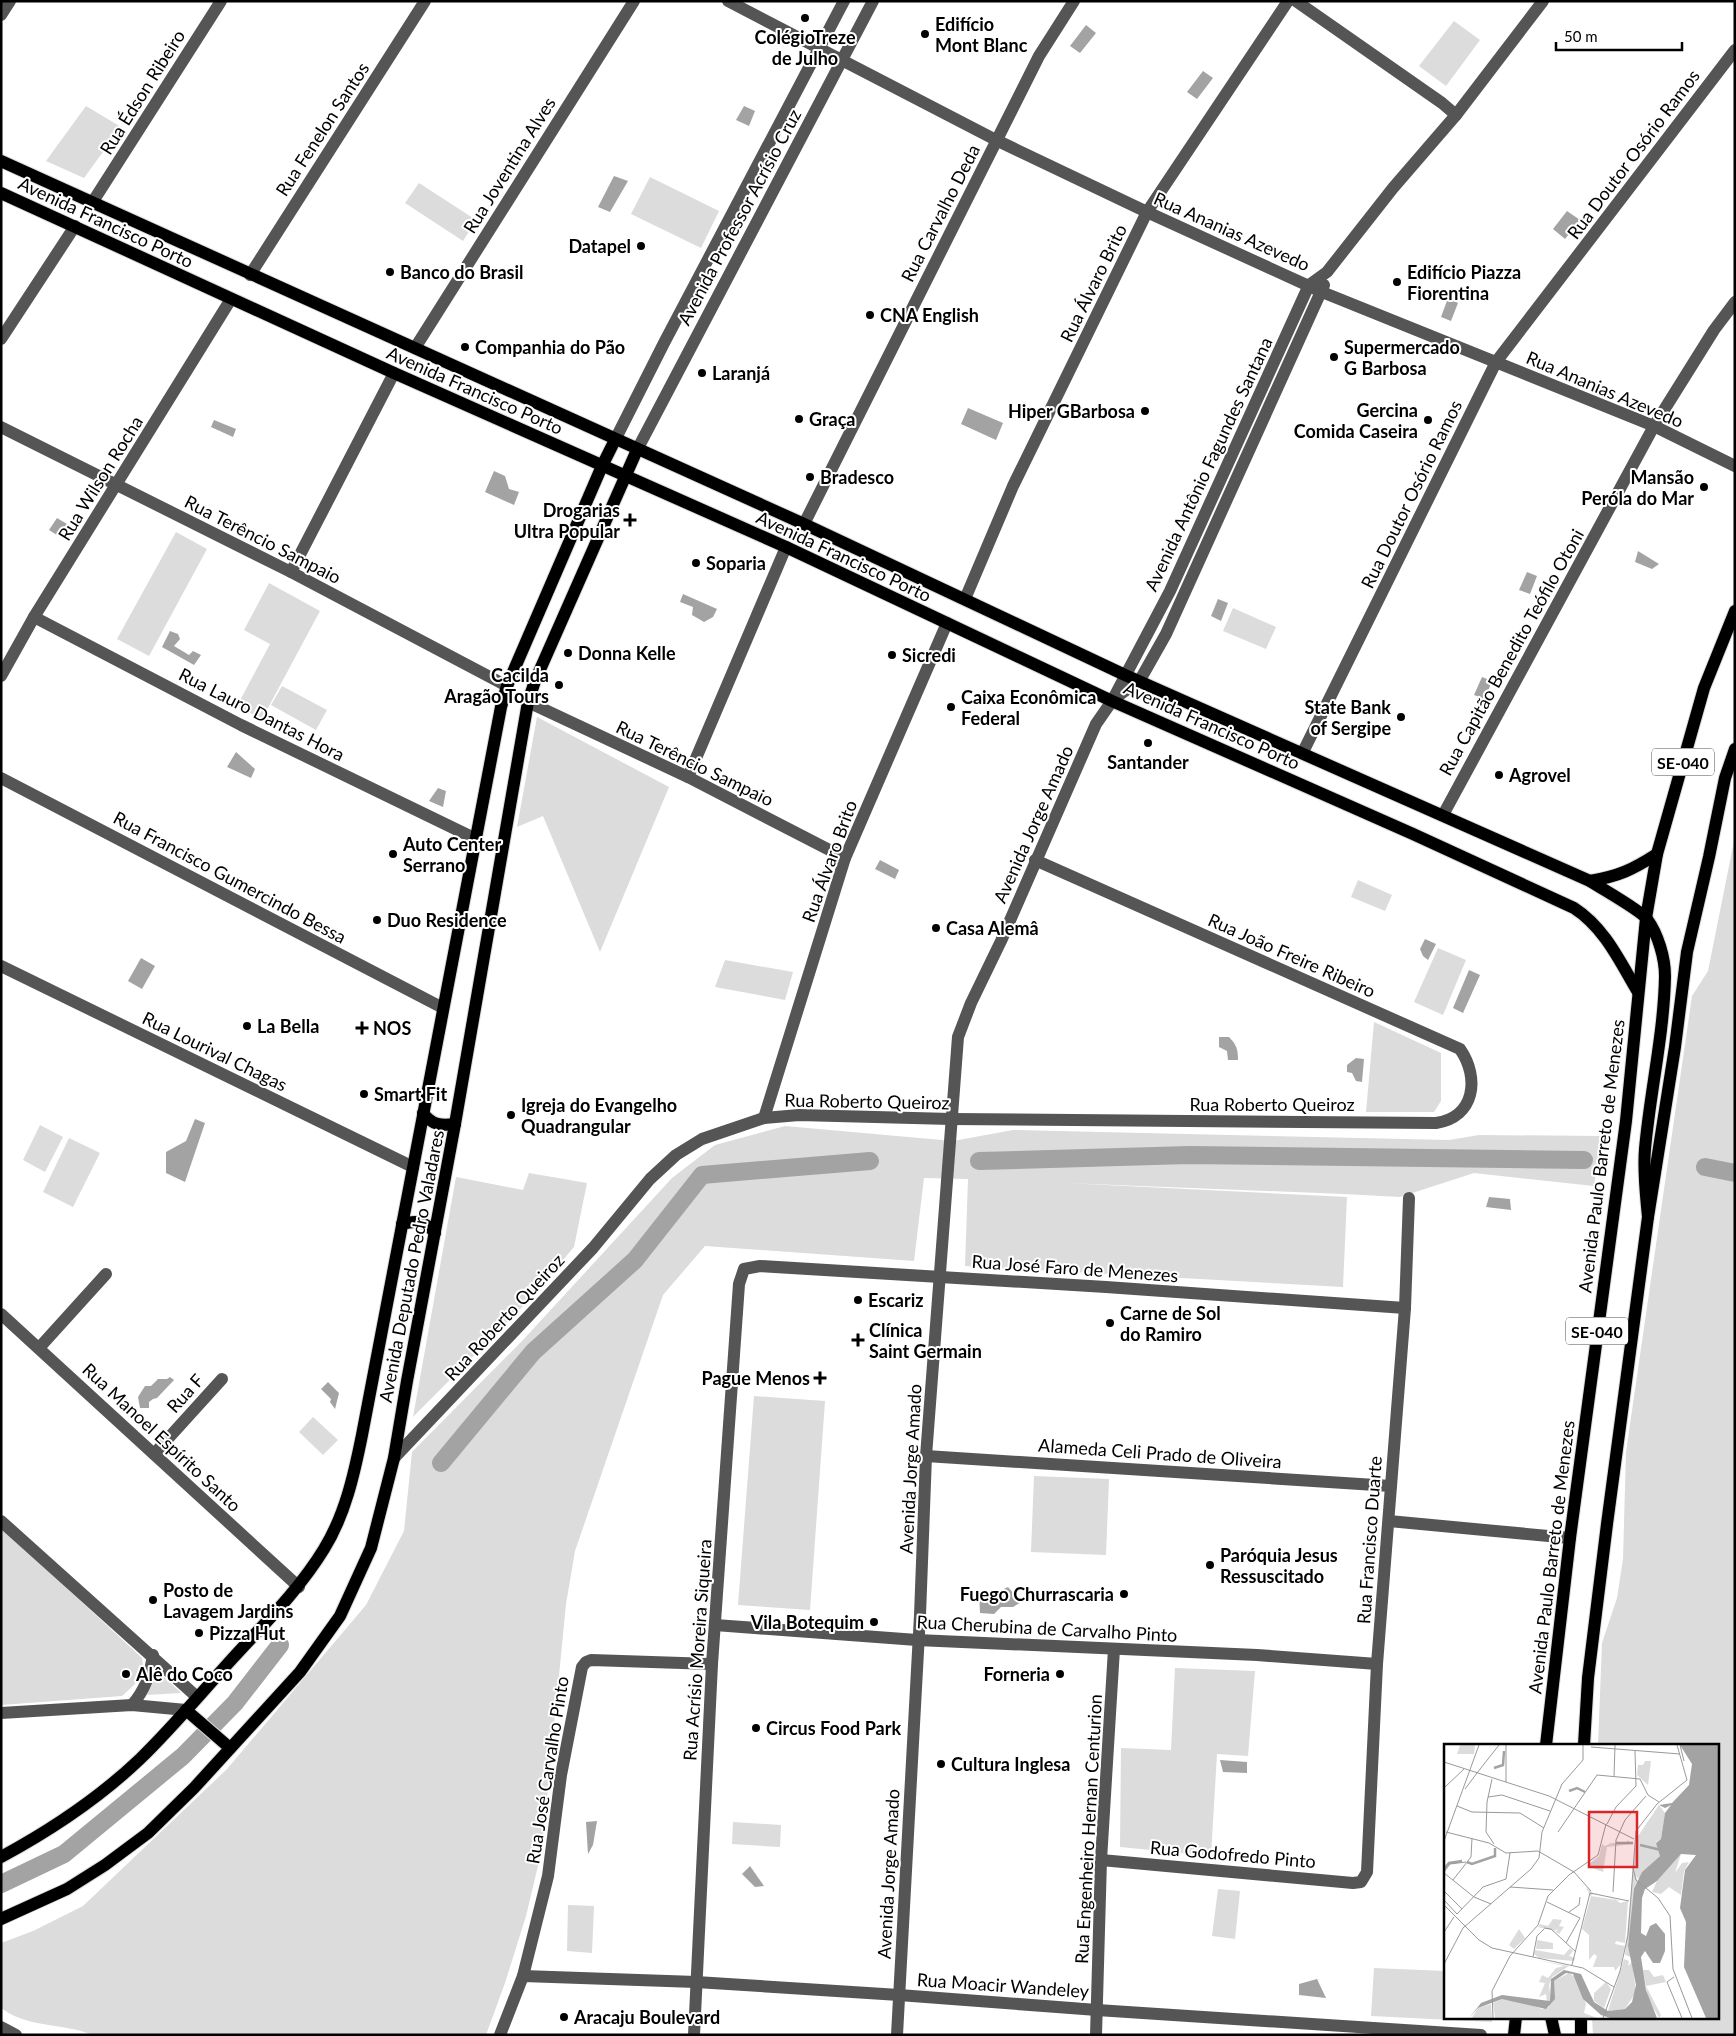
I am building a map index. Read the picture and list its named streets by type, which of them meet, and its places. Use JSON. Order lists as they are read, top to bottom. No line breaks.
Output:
{"streets":{"main road":["Avenida Francisco Porto","SE-040","Avenida Paulo Barreto de Menezes","Avenida Deputado Pedro Valadares"],"street":["Rua Édson Ribeiro","Rua Fenelon Santos","Rua Doutor Osório Ramos","Rua Joventina Alves","Rua Carvalho Deda","Avenida Professor Acrísio Cruz","Rua Ananias Azevedo","Rua Álvaro Brito","Avenida Antônio Fagundes Santana","Rua Wilson Rocha","Rua Terêncio Sampaio","Rua Capitão Benedito Teófilo Otoni","Rua Lauro Dantas Hora","Avenida Jorge Amado","Rua Francisco Gumercindo Bessa","Rua João Freire Ribeiro","Rua Lourival Chagas","Rua Roberto Queiroz","Rua José Faro de Menezes","Rua F","Rua Manoel Espírito Santo","Alameda Celi Prado de Oliveira","Rua Francisco Duarte","Rua Cherubina de Carvalho Pinto","Rua Acrísio Moreira Siqueira","Rua José Carvalho Pinto","Rua Engenheiro Hernan Centurion","Rua Godofredo Pinto","Rua Moacir Wandeley"]},"crossings":[["Rua Édson Ribeiro","Avenida Francisco Porto"],["Rua Fenelon Santos","Avenida Francisco Porto"],["Rua Doutor Osório Ramos","Avenida Francisco Porto"],["Rua Doutor Osório Ramos","Rua Ananias Azevedo"],["Rua Joventina Alves","Avenida Francisco Porto"],["Rua Carvalho Deda","Avenida Francisco Porto"],["Rua Carvalho Deda","Rua Ananias Azevedo"],["Avenida Professor Acrísio Cruz","Avenida Francisco Porto"],["Avenida Professor Acrísio Cruz","Rua Ananias Azevedo"],["Avenida Professor Acrísio Cruz","Avenida Deputado Pedro Valadares"],["Avenida Francisco Porto","Rua Álvaro Brito"],["Avenida Francisco Porto","Avenida Antônio Fagundes Santana"],["Avenida Francisco Porto","Rua Wilson Rocha"],["Avenida Francisco Porto","Rua Capitão Benedito Teófilo Otoni"],["Avenida Francisco Porto","Avenida Jorge Amado"],["Avenida Francisco Porto","Avenida Paulo Barreto de Menezes"],["Avenida Francisco Porto","Avenida Deputado Pedro Valadares"],["Rua Ananias Azevedo","Rua Álvaro Brito"],["Rua Ananias Azevedo","Avenida Antônio Fagundes Santana"],["Rua Ananias Azevedo","Rua Capitão Benedito Teófilo Otoni"],["Rua Álvaro Brito","Rua Terêncio Sampaio"],["Rua Álvaro Brito","Rua Roberto Queiroz"],["Avenida Antônio Fagundes Santana","Avenida Jorge Amado"],["Rua Wilson Rocha","Rua Terêncio Sampaio"],["Rua Wilson Rocha","Rua Lauro Dantas Hora"],["Rua Terêncio Sampaio","Avenida Deputado Pedro Valadares"],["Rua Lauro Dantas Hora","Avenida Deputado Pedro Valadares"],["Avenida Jorge Amado","Rua João Freire Ribeiro"],["Avenida Jorge Amado","Rua Roberto Queiroz"],["Avenida Jorge Amado","Rua José Faro de Menezes"],["Avenida Jorge Amado","Alameda Celi Prado de Oliveira"],["Avenida Jorge Amado","Rua Cherubina de Carvalho Pinto"],["Avenida Jorge Amado","Rua Moacir Wandeley"],["Rua Francisco Gumercindo Bessa","Avenida Deputado Pedro Valadares"],["Rua João Freire Ribeiro","Rua Roberto Queiroz"],["Rua Lourival Chagas","Avenida Deputado Pedro Valadares"],["Rua Roberto Queiroz","Avenida Deputado Pedro Valadares"],["Avenida Deputado Pedro Valadares","Rua Manoel Espírito Santo"],["Rua José Faro de Menezes","Rua Francisco Duarte"],["Rua José Faro de Menezes","Rua Acrísio Moreira Siqueira"],["Rua F","Rua Manoel Espírito Santo"],["Alameda Celi Prado de Oliveira","Rua Francisco Duarte"],["Rua Francisco Duarte","Rua Cherubina de Carvalho Pinto"],["Rua Francisco Duarte","Rua Godofredo Pinto"],["Rua Cherubina de Carvalho Pinto","Rua Acrísio Moreira Siqueira"],["Rua Cherubina de Carvalho Pinto","Rua Engenheiro Hernan Centurion"],["Rua Acrísio Moreira Siqueira","Rua José Carvalho Pinto"],["Rua Acrísio Moreira Siqueira","Rua Moacir Wandeley"],["Rua José Carvalho Pinto","Rua Moacir Wandeley"],["Rua Engenheiro Hernan Centurion","Rua Godofredo Pinto"],["Rua Engenheiro Hernan Centurion","Rua Moacir Wandeley"]],"places":{"other":["ColégioTreze de Julho","Edifício Mont Blanc","Datapel","Banco do Brasil","Edifício Piazza Fiorentina","CNA English","Companhia do Pão","Supermercado G Barbosa","Laranjá","Hiper GBarbosa","Graça","Gercina Comida Caseira","Bradesco","Mansão Peróla do Mar","Soparia","Donna Kelle","Sicredi","Cacilda Aragão Tours","Caixa Econômica Federal","State Bank of Sergipe","Santander","Agrovel","Auto Center Serrano","Duo Residence","Casa Alemâ","La Bella","Smart Fit","Igreja do Evangelho Quadrangular","Escariz","Carne de Sol do Ramiro","Paróquia Jesus Ressuscitado","Fuego Churrascaria","Posto de Lavagem Jardins","Vila Botequim","Pizza Hut","Alê do Coco","Forneria","Circus Food Park","Cultura Inglesa","Aracaju Boulevard"],"health":["Drogarias Ultra Popular","NOS","Clínica Saint Germain","Pague Menos"]},"scale_bar":"50 m"}
